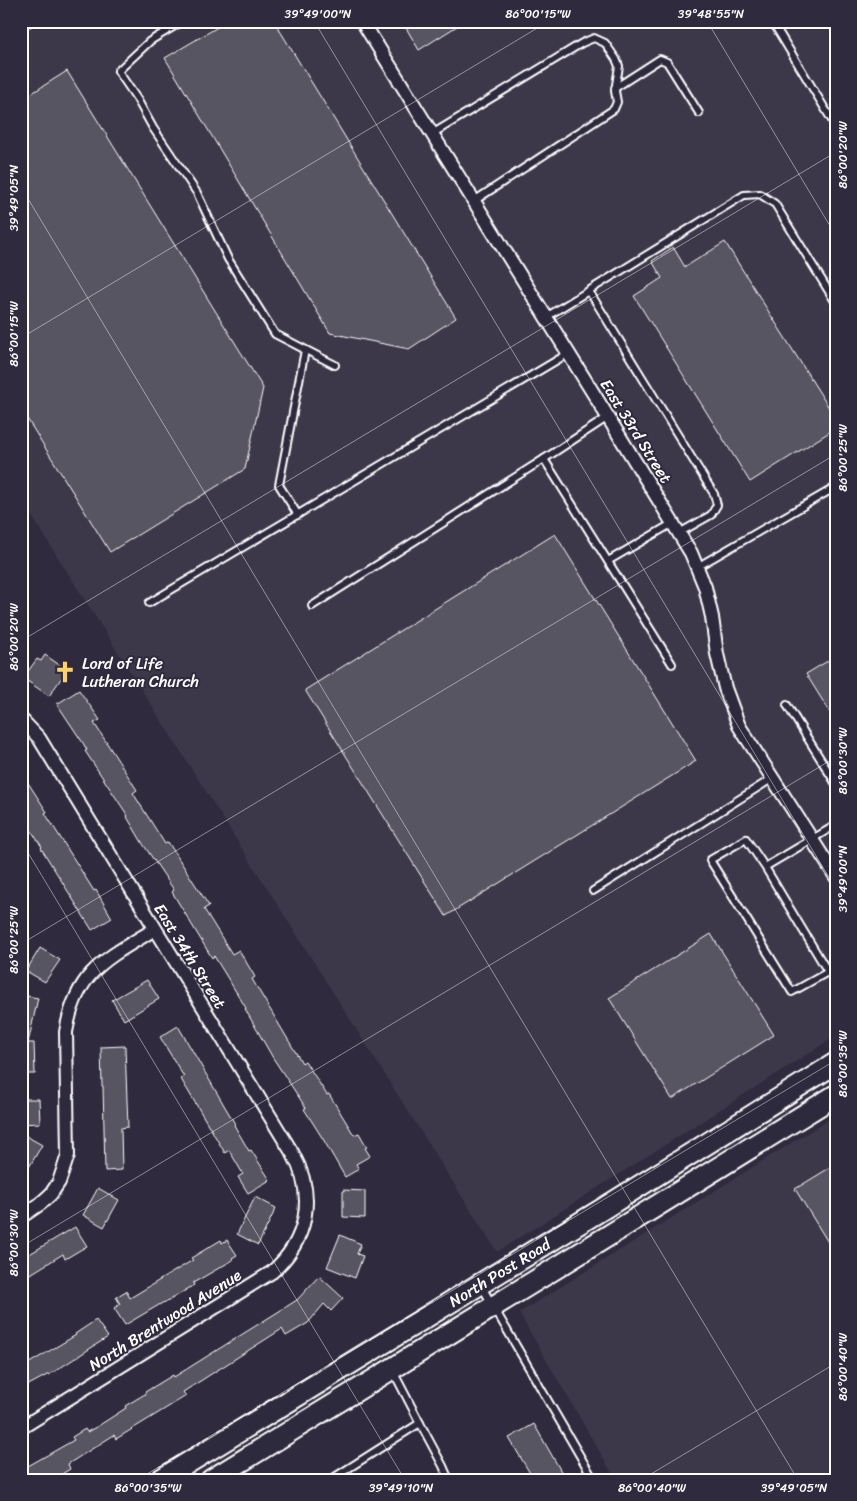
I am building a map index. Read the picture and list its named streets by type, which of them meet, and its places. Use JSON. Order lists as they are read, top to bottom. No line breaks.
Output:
{"streets":{"main road":["North Post Road"],"street":["East 33rd Street","East 34th Street","North Brentwood Avenue"]},"crossings":[["East 34th Street","North Brentwood Avenue"]],"places":{"church":["Lord of Life Lutheran Church"]},"coordinates":["39°49'00\"N","86°00'15\"W","39°48'55\"N","86°00'20\"W","39°49'05\"N","86°00'25\"W","86°00'30\"W","86°00'35\"W","86°00'40\"W","39°49'10\"N"]}
